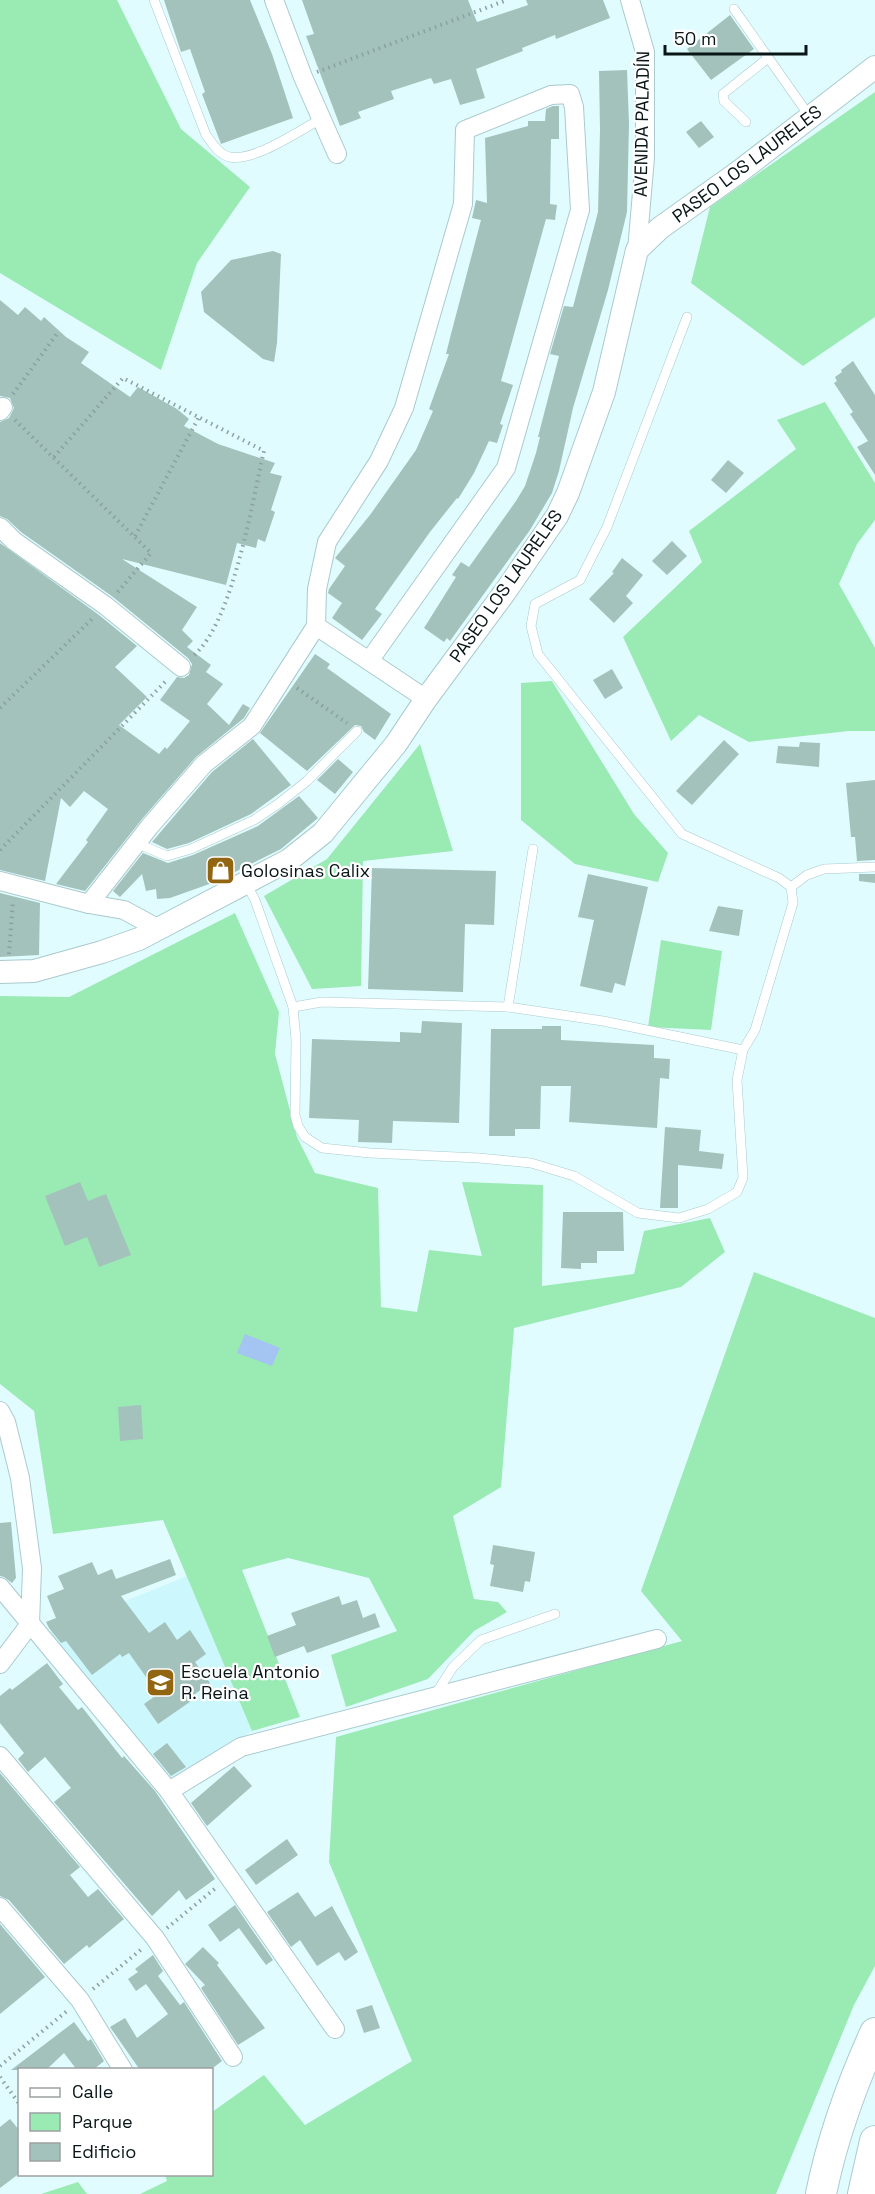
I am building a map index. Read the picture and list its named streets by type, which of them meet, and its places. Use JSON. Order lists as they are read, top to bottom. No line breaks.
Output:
{"streets":{"street":["AVENIDA PALADÍN","PASEO LOS LAURELES"]},"crossings":[["AVENIDA PALADÍN","PASEO LOS LAURELES"]],"places":{"shop":["Golosinas Calix"],"school or university":["Escuela Antonio R. Reina"]},"legend":["Calle","Parque","Edificio"],"scale_bar":"50 m"}
